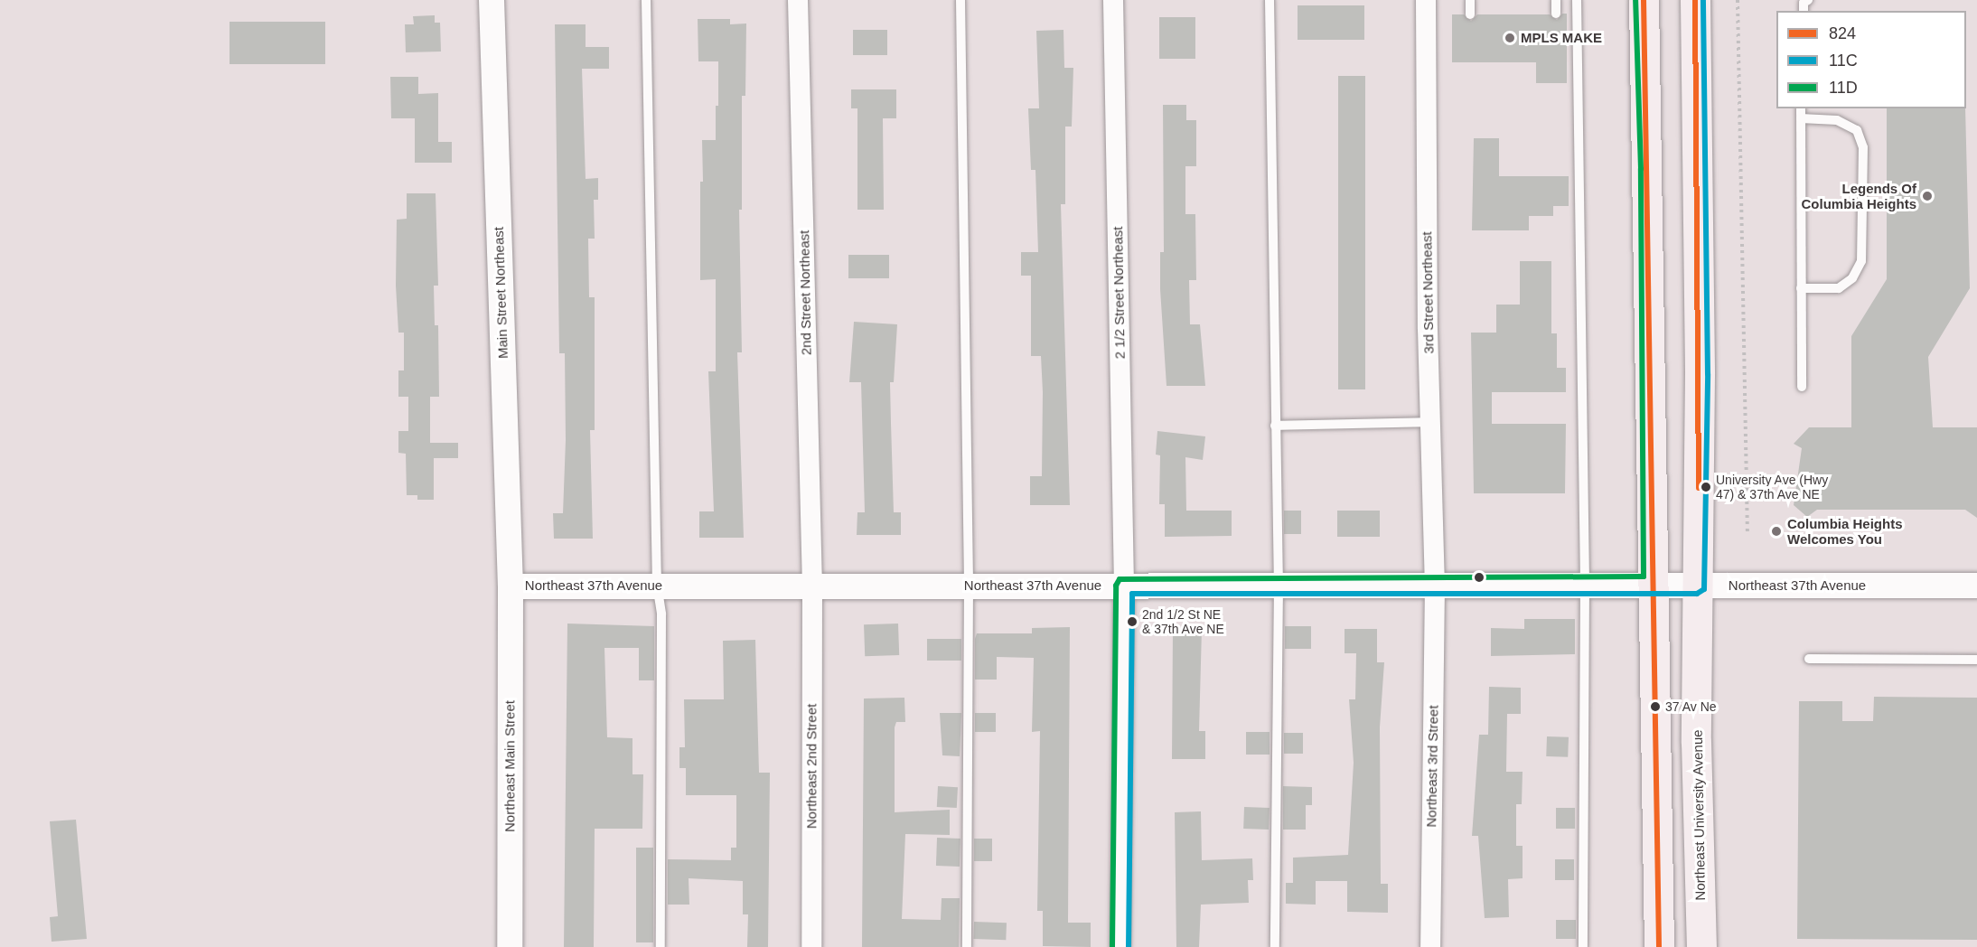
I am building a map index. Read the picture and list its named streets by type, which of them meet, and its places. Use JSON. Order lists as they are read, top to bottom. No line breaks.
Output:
{"streets":{"main road":["Northeast University Avenue"],"street":["Main Street Northeast","2nd Street Northeast","2 1/2 Street Northeast","3rd Street Northeast","Northeast 37th Avenue","Northeast Main Street","Northeast 2nd Street","Northeast 3rd Street"]},"crossings":[["Main Street Northeast","Northeast 37th Avenue"],["Main Street Northeast","Northeast Main Street"],["2nd Street Northeast","Northeast 37th Avenue"],["2nd Street Northeast","Northeast 2nd Street"],["2 1/2 Street Northeast","Northeast 37th Avenue"],["3rd Street Northeast","Northeast 37th Avenue"],["3rd Street Northeast","Northeast 3rd Street"],["Northeast 37th Avenue","Northeast Main Street"],["Northeast 37th Avenue","Northeast 2nd Street"],["Northeast 37th Avenue","Northeast 3rd Street"],["Northeast 37th Avenue","Northeast University Avenue"]],"places":["MPLS MAKE","Legends Of Columbia Heights","University Ave (Hwy 47) & 37th Ave NE","Columbia Heights Welcomes You","2nd 1/2 St NE & 37th Ave NE","37 Av Ne"],"lines":["transit line 824","transit line 11C","transit line 11D"],"legend":["824","11C","11D"]}
